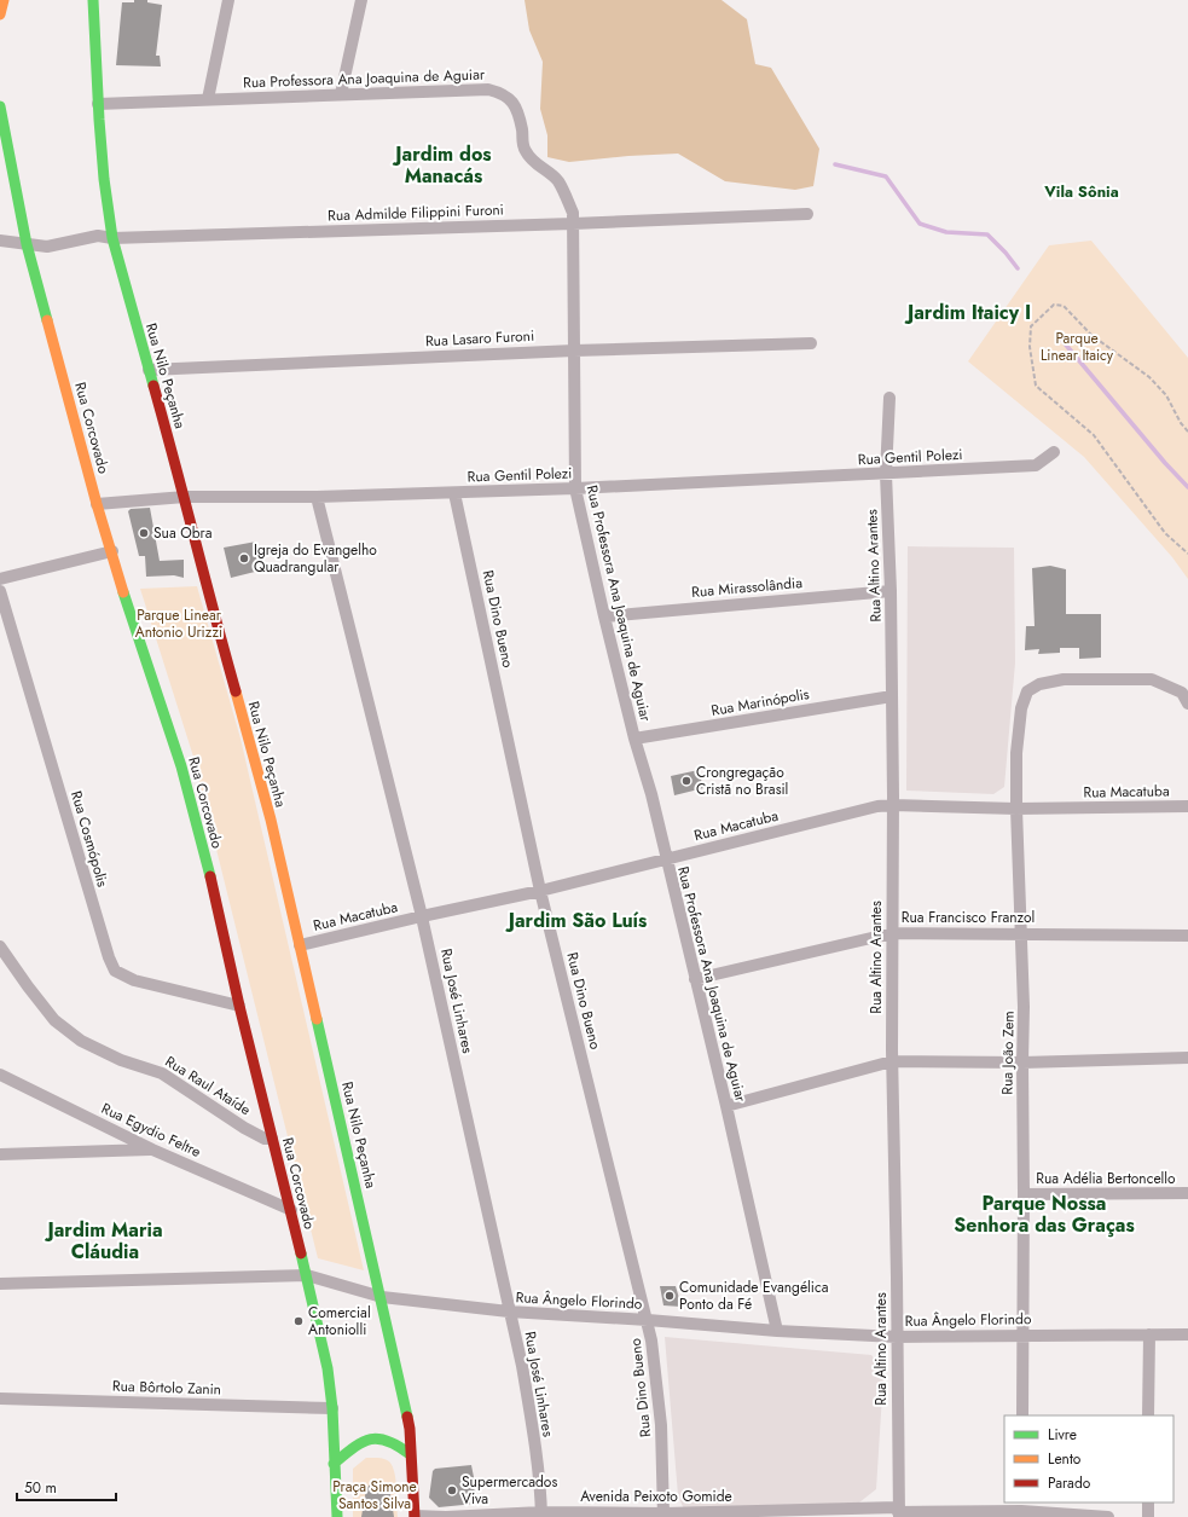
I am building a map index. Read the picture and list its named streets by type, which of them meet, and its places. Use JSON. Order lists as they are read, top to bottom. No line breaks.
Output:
{"streets":{"street":["Rua Professora Ana Joaquina de Aguiar","Rua Admilde Filippini Furoni","Rua Lasaro Furoni","Rua Nilo Peçanha","Rua Corcovado","Rua Gentil Polezi","Rua Altino Arantes","Rua Mirassolândia","Rua Dino Bueno","Rua Marinópolis","Rua Macatuba","Rua Cosmópolis","Rua Francisco Franzol","Rua José Linhares","Rua João Zem","Rua Raul Ataíde","Rua Egydio Feltre","Rua Adélia Bertoncello","Rua Ângelo Florindo","Rua Bôrtolo Zanin","Avenida Peixoto Gomide"]},"crossings":[["Rua Professora Ana Joaquina de Aguiar","Rua Admilde Filippini Furoni"],["Rua Professora Ana Joaquina de Aguiar","Rua Lasaro Furoni"],["Rua Professora Ana Joaquina de Aguiar","Rua Nilo Peçanha"],["Rua Professora Ana Joaquina de Aguiar","Rua Gentil Polezi"],["Rua Professora Ana Joaquina de Aguiar","Rua Mirassolândia"],["Rua Professora Ana Joaquina de Aguiar","Rua Marinópolis"],["Rua Professora Ana Joaquina de Aguiar","Rua Macatuba"],["Rua Professora Ana Joaquina de Aguiar","Rua Francisco Franzol"],["Rua Professora Ana Joaquina de Aguiar","Rua Ângelo Florindo"],["Rua Admilde Filippini Furoni","Rua Nilo Peçanha"],["Rua Admilde Filippini Furoni","Rua Corcovado"],["Rua Lasaro Furoni","Rua Nilo Peçanha"],["Rua Nilo Peçanha","Rua Gentil Polezi"],["Rua Nilo Peçanha","Rua Macatuba"],["Rua Nilo Peçanha","Rua Ângelo Florindo"],["Rua Nilo Peçanha","Avenida Peixoto Gomide"],["Rua Corcovado","Rua Gentil Polezi"],["Rua Corcovado","Rua Cosmópolis"],["Rua Corcovado","Rua Raul Ataíde"],["Rua Corcovado","Rua Egydio Feltre"],["Rua Corcovado","Rua Ângelo Florindo"],["Rua Corcovado","Rua Bôrtolo Zanin"],["Rua Gentil Polezi","Rua Altino Arantes"],["Rua Gentil Polezi","Rua Dino Bueno"],["Rua Gentil Polezi","Rua José Linhares"],["Rua Altino Arantes","Rua Mirassolândia"],["Rua Altino Arantes","Rua Marinópolis"],["Rua Altino Arantes","Rua Macatuba"],["Rua Altino Arantes","Rua Francisco Franzol"],["Rua Altino Arantes","Rua Ângelo Florindo"],["Rua Altino Arantes","Avenida Peixoto Gomide"],["Rua Dino Bueno","Rua Macatuba"],["Rua Dino Bueno","Rua Ângelo Florindo"],["Rua Dino Bueno","Avenida Peixoto Gomide"],["Rua Macatuba","Rua José Linhares"],["Rua Macatuba","Rua João Zem"],["Rua Francisco Franzol","Rua João Zem"],["Rua José Linhares","Rua Ângelo Florindo"],["Rua José Linhares","Avenida Peixoto Gomide"],["Rua João Zem","Rua Adélia Bertoncello"],["Rua João Zem","Rua Ângelo Florindo"]],"districts":["Jardim dos Manacás","Vila Sônia","Jardim Itaicy I","Jardim São Luís","Parque Nossa Senhora das Graças","Jardim Maria Cláudia"],"parks":["Parque Linear Itaicy","Parque Linear Antonio Urizzi","Praça Simone Santos Silva"],"places":["Sua Obra","Igreja do Evangelho Quadrangular","Crongregação Cristã no Brasil","Comunidade Evangélica Ponto da Fé","Comercial Antoniolli","Supermercados Viva"],"legend":["Livre","Lento","Parado"],"scale_bar":"50 m"}
